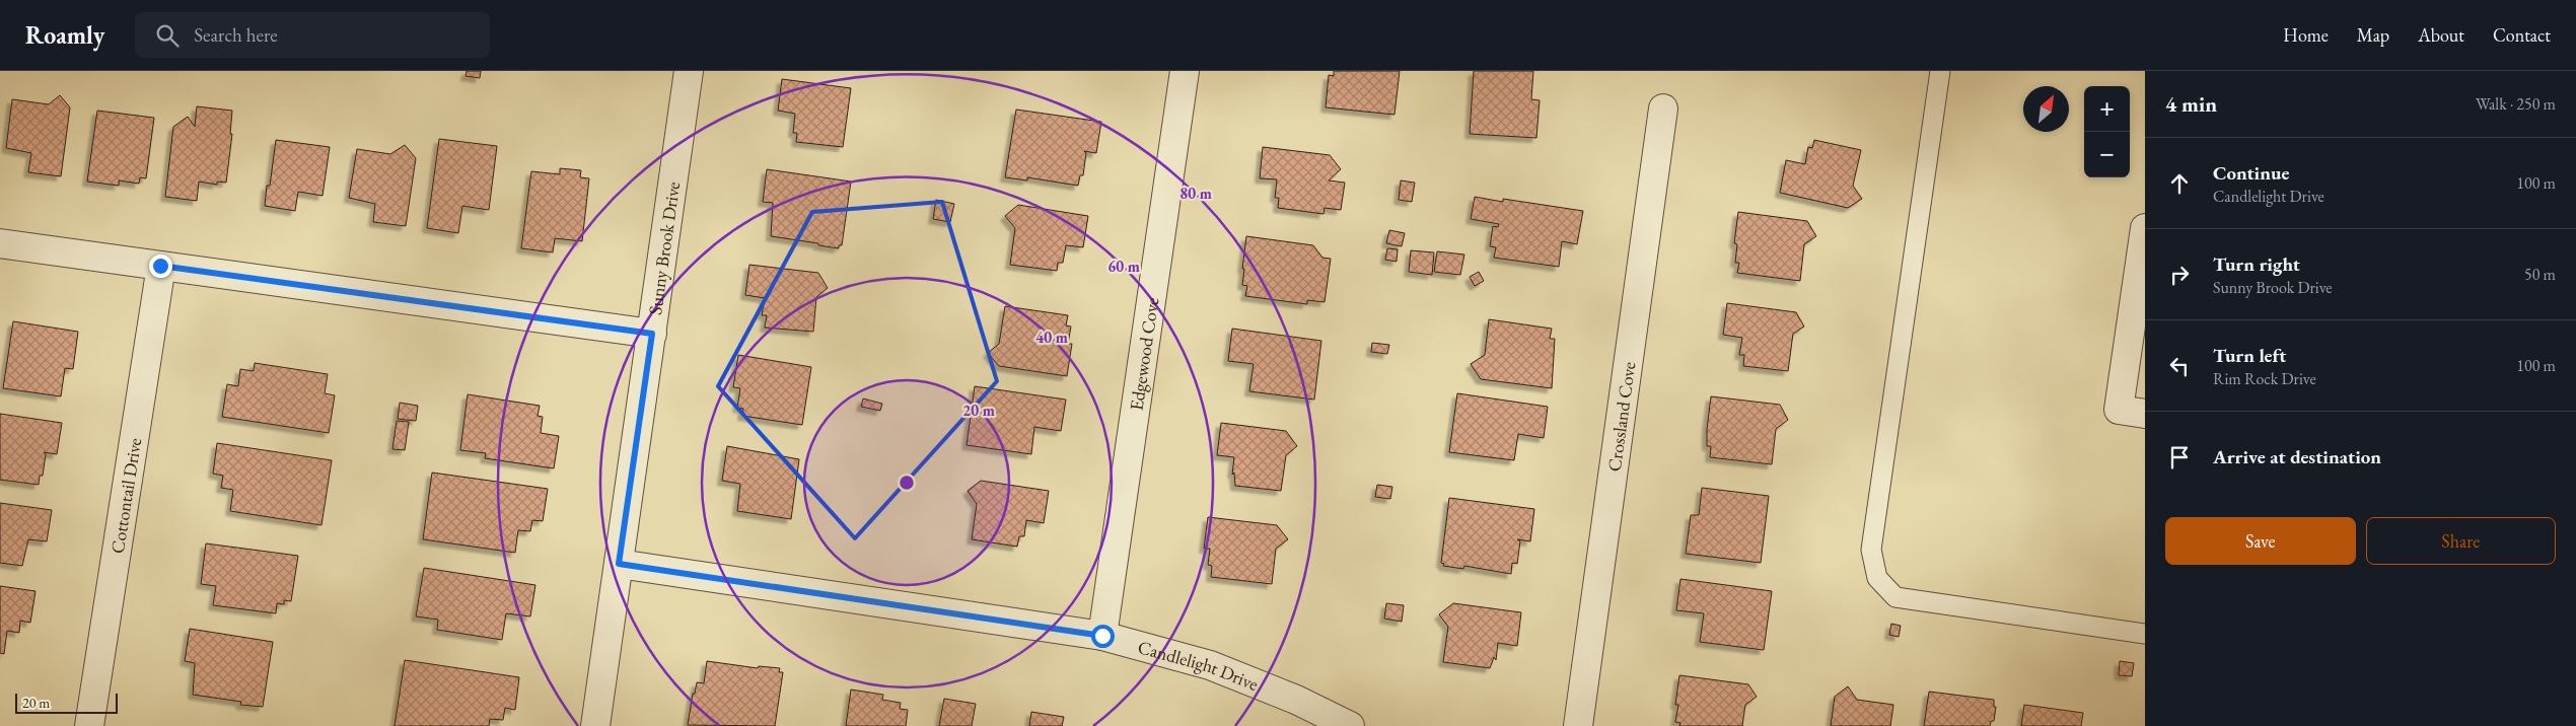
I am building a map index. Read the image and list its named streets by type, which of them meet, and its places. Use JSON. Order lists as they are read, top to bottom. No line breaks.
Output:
{"streets":{"street":["Sunny Brook Drive","Edgewood Cove","Crossland Cove","Cottontail Drive","Candlelight Drive"]},"crossings":[["Sunny Brook Drive","Candlelight Drive"],["Edgewood Cove","Candlelight Drive"]],"scale_bar":"20 m","north":"top right","page":{"header":"Roamly","search":"Search here","nav":["Home","Map","About","Contact"],"heading":["4 min","Walk · 250 m"],"map_buttons":["+","−"],"list":[["Continue","Candlelight Drive","100 m"],["Turn right","Sunny Brook Drive","50 m"],["Turn left","Rim Rock Drive","100 m"],"Arrive at destination"],"buttons":["Save","Share"],"scale":"20 m"},"rings":["80 m","60 m","40 m","20 m"]}
